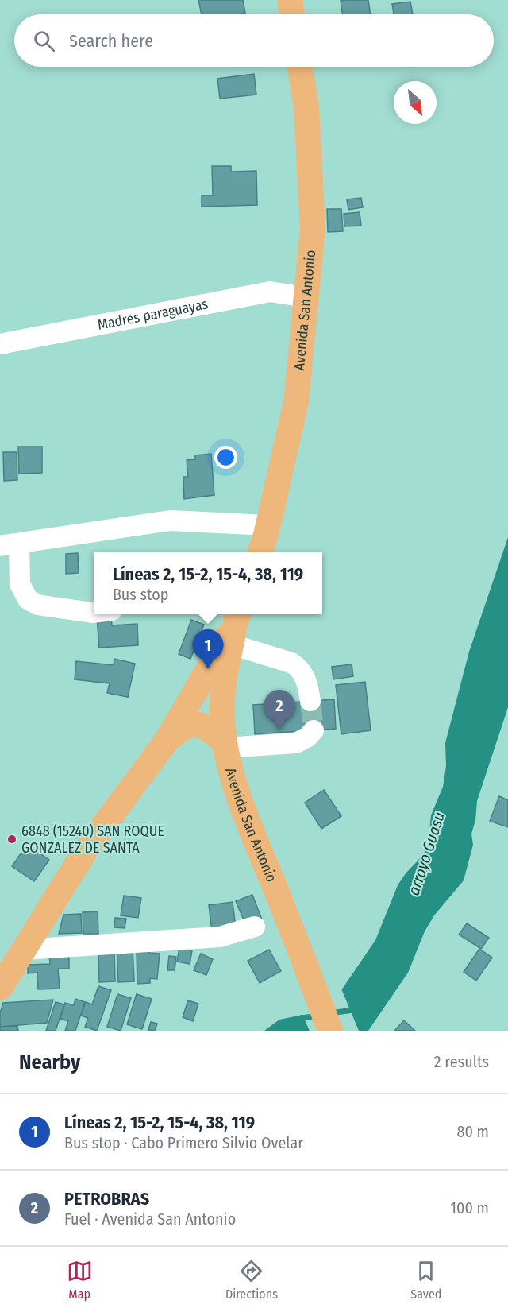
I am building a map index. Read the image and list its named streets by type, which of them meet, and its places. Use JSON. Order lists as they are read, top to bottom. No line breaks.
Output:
{"streets":{"main road":["Avenida San Antonio"],"street":["Madres paraguayas"]},"crossings":[["Avenida San Antonio","Madres paraguayas"]],"water":["arroyo Guasu"],"places":["6848 (15240) SAN ROQUE GONZALEZ DE SANTA"],"north":"bottom right","page":{"search":"Search here","popup":["Líneas 2, 15-2, 15-4, 38, 119","Bus stop"],"pins":["1","2"],"heading":["Nearby","2 results"],"list":[{"mark":"1","name":"Líneas 2, 15-2, 15-4, 38, 119","note":"Bus stop · Cabo Primero Silvio Ovelar","value":"80 m"},{"mark":"2","name":"PETROBRAS","note":"Fuel · Avenida San Antonio","value":"100 m"}],"nav":["Map","Directions","Saved"]}}
